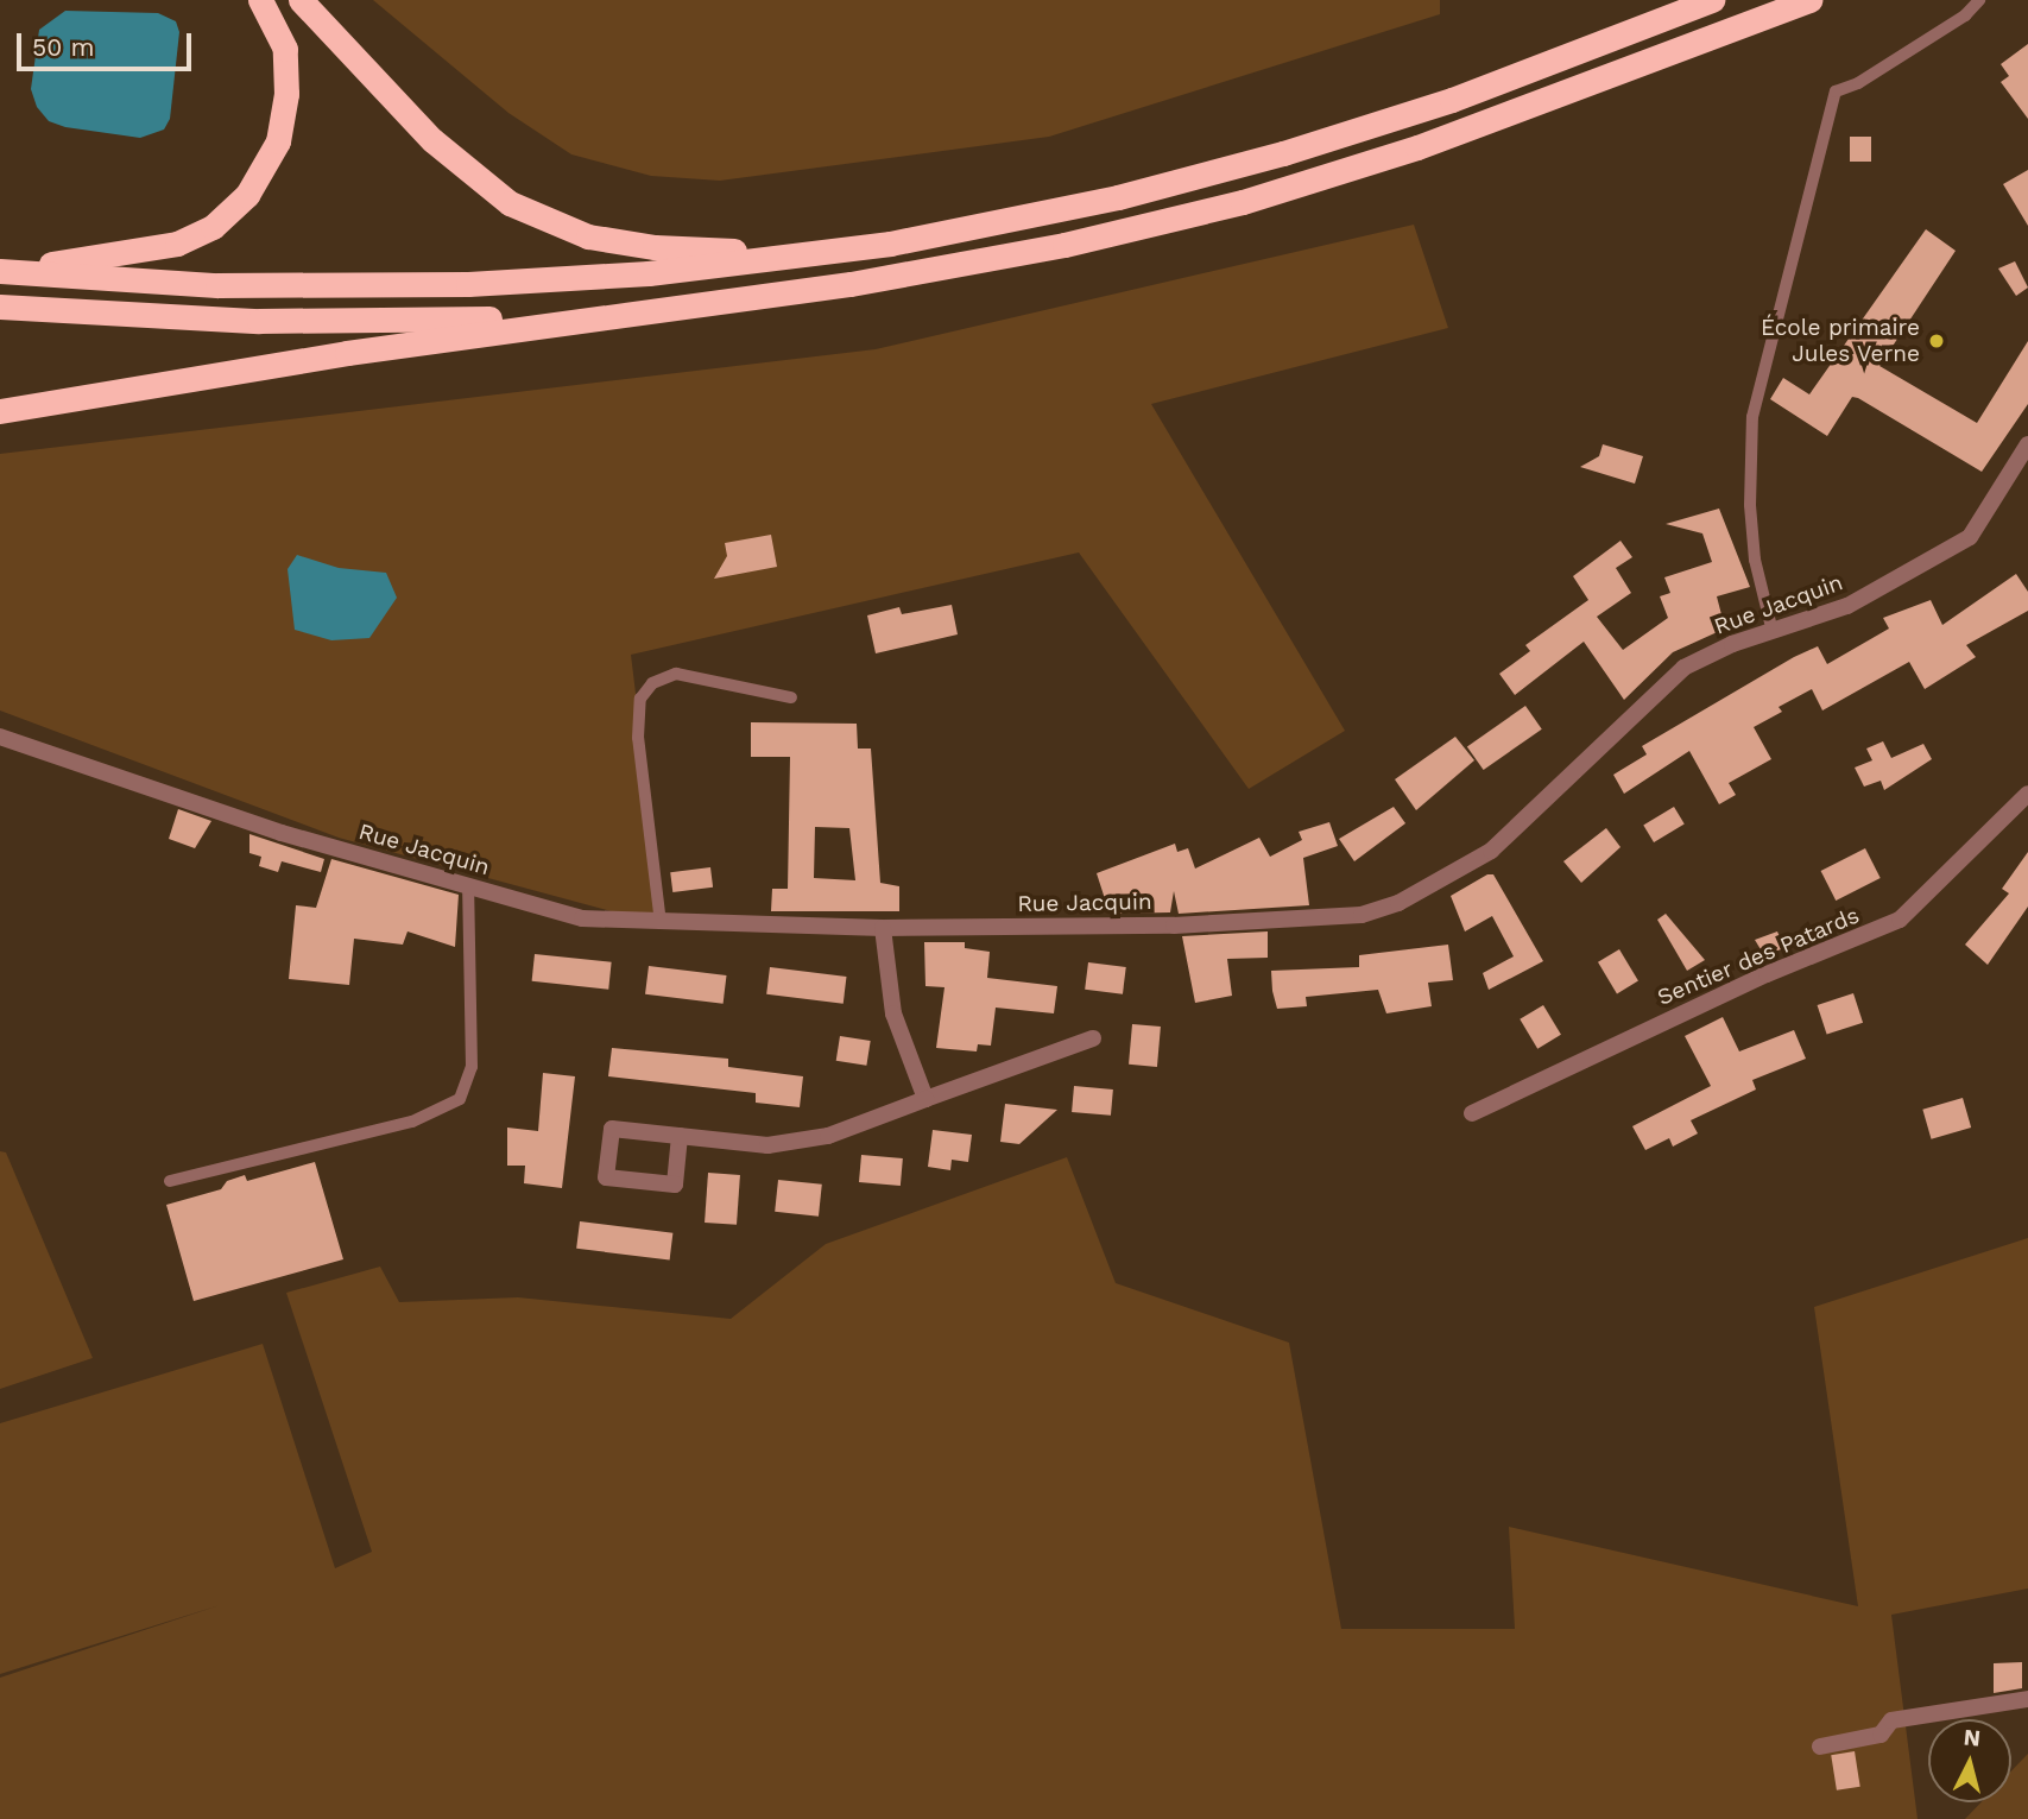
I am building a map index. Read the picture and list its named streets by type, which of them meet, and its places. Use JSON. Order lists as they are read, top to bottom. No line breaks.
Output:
{"streets":{"street":["Rue Jacquin","Sentier des Patards"]},"places":["École primaire Jules Verne"],"scale_bar":"50 m","north":"top"}
